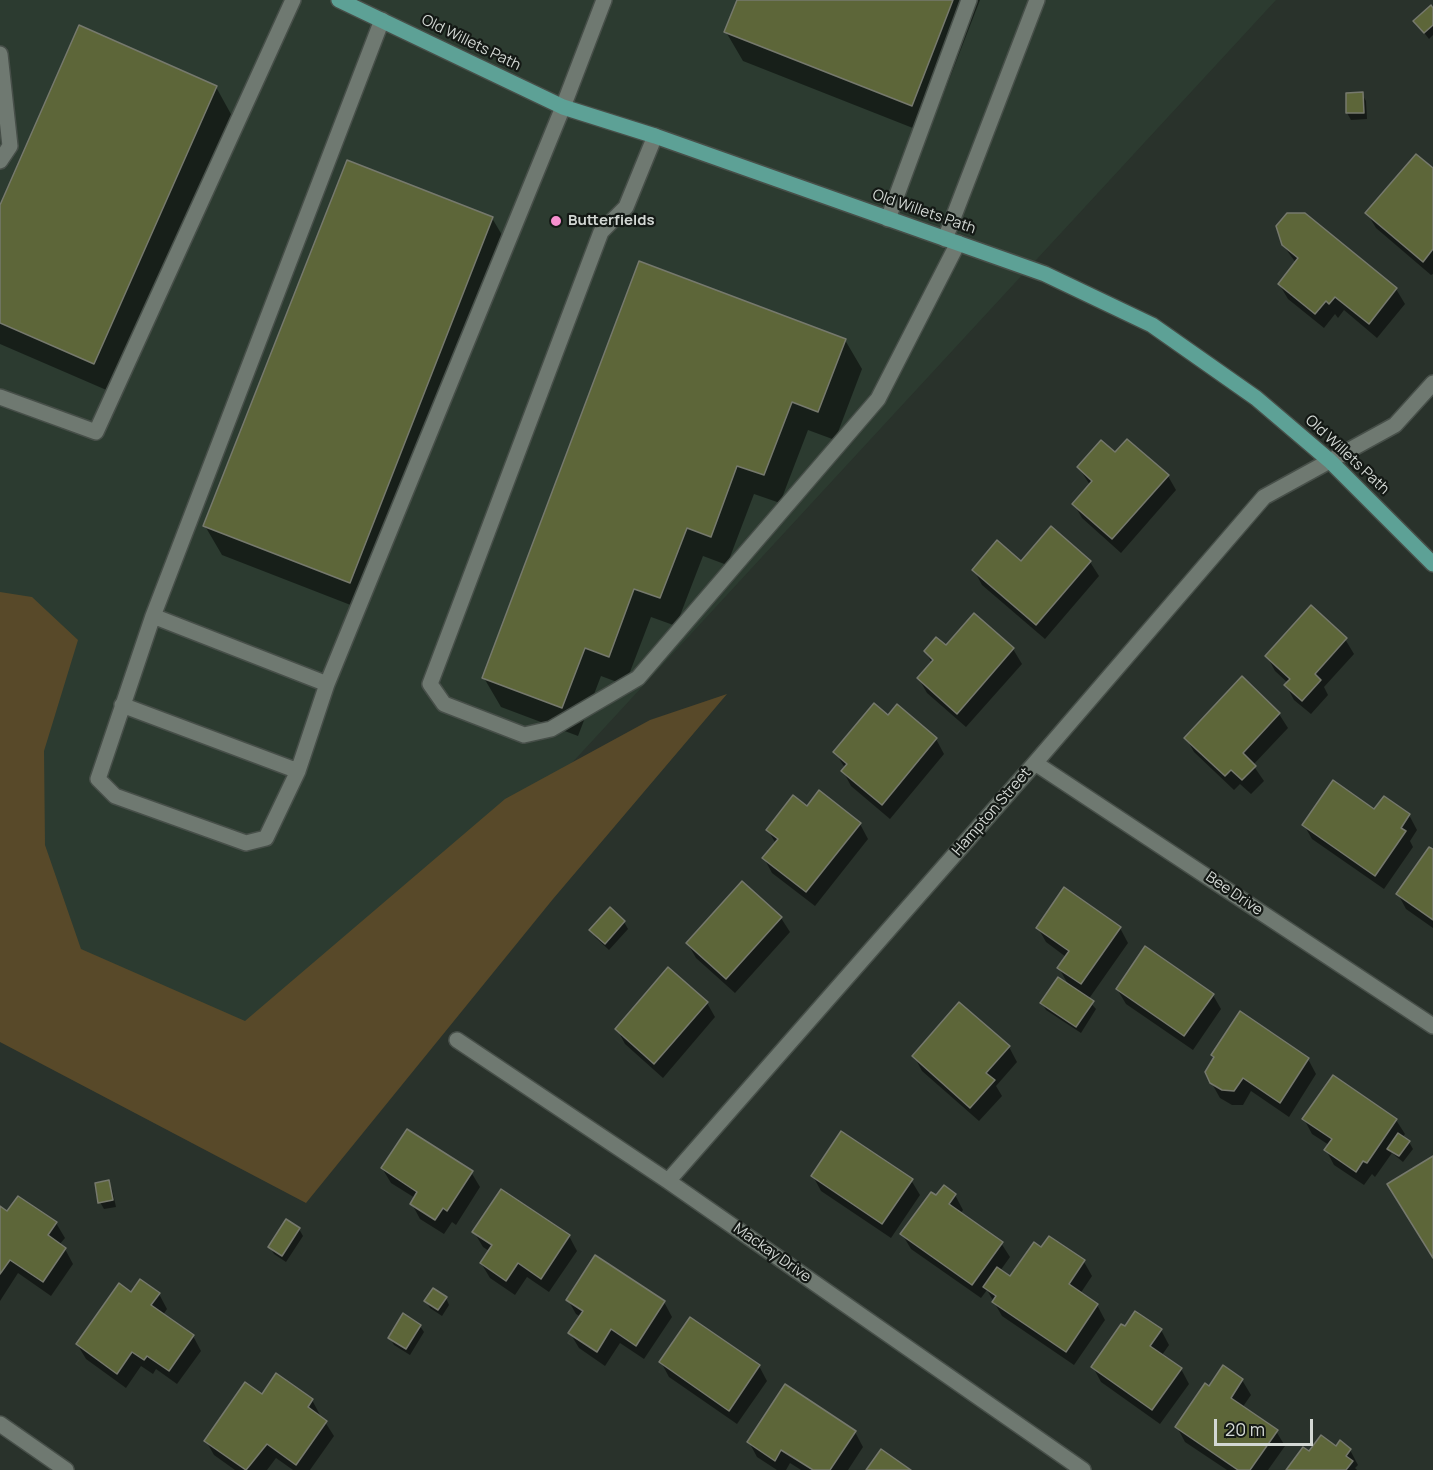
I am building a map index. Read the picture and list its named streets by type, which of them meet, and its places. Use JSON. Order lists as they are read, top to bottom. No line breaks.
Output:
{"streets":{"main road":["Old Willets Path"],"street":["Hampton Street","Bee Drive","Mackay Drive"]},"crossings":[["Old Willets Path","Hampton Street"],["Hampton Street","Bee Drive"],["Hampton Street","Mackay Drive"]],"places":["Butterfields"],"scale_bar":"20 m"}
